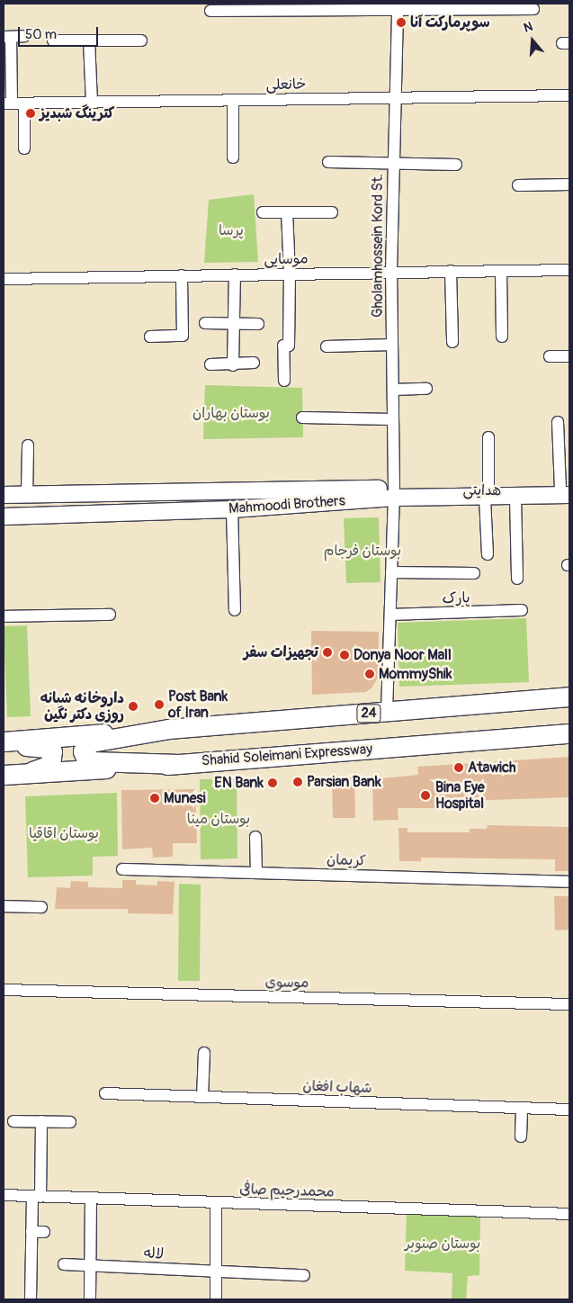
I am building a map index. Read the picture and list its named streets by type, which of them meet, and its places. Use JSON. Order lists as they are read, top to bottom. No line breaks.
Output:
{"streets":{"highway":["24","Shahid Soleimani Expressway"],"main road":["هدایتی","Mahmoodi Brothers"],"street":["خانعلی","Gholamhossein Kord St.","موسایی","پارک","کریمان","موسوی","شهاب افغان","محمدرحیم صافی","لاله"]},"crossings":[["خانعلی","Gholamhossein Kord St."],["Gholamhossein Kord St.","موسایی"],["Gholamhossein Kord St.","هدایتی"],["Gholamhossein Kord St.","Mahmoodi Brothers"],["Gholamhossein Kord St.","پارک"],["Gholamhossein Kord St.","24"],["هدایتی","Mahmoodi Brothers"]],"parks":["پرسا","بوستان بهاران","بوستان فرجام","بوستان مینا","بوستان اقاقیا","بوستان صنوبر"],"places":["سوپرمارکت آنا","کترینگ شبدیز","تجهیزات سفر","Donya Noor Mall","MommyShik","Post Bank of Iran","داروخانه شبانه روزی دکتر نگین","Atawich","Parsian Bank","EN Bank","Bina Eye Hospital","Munesi"],"scale_bar":"50 m","north":"top"}
